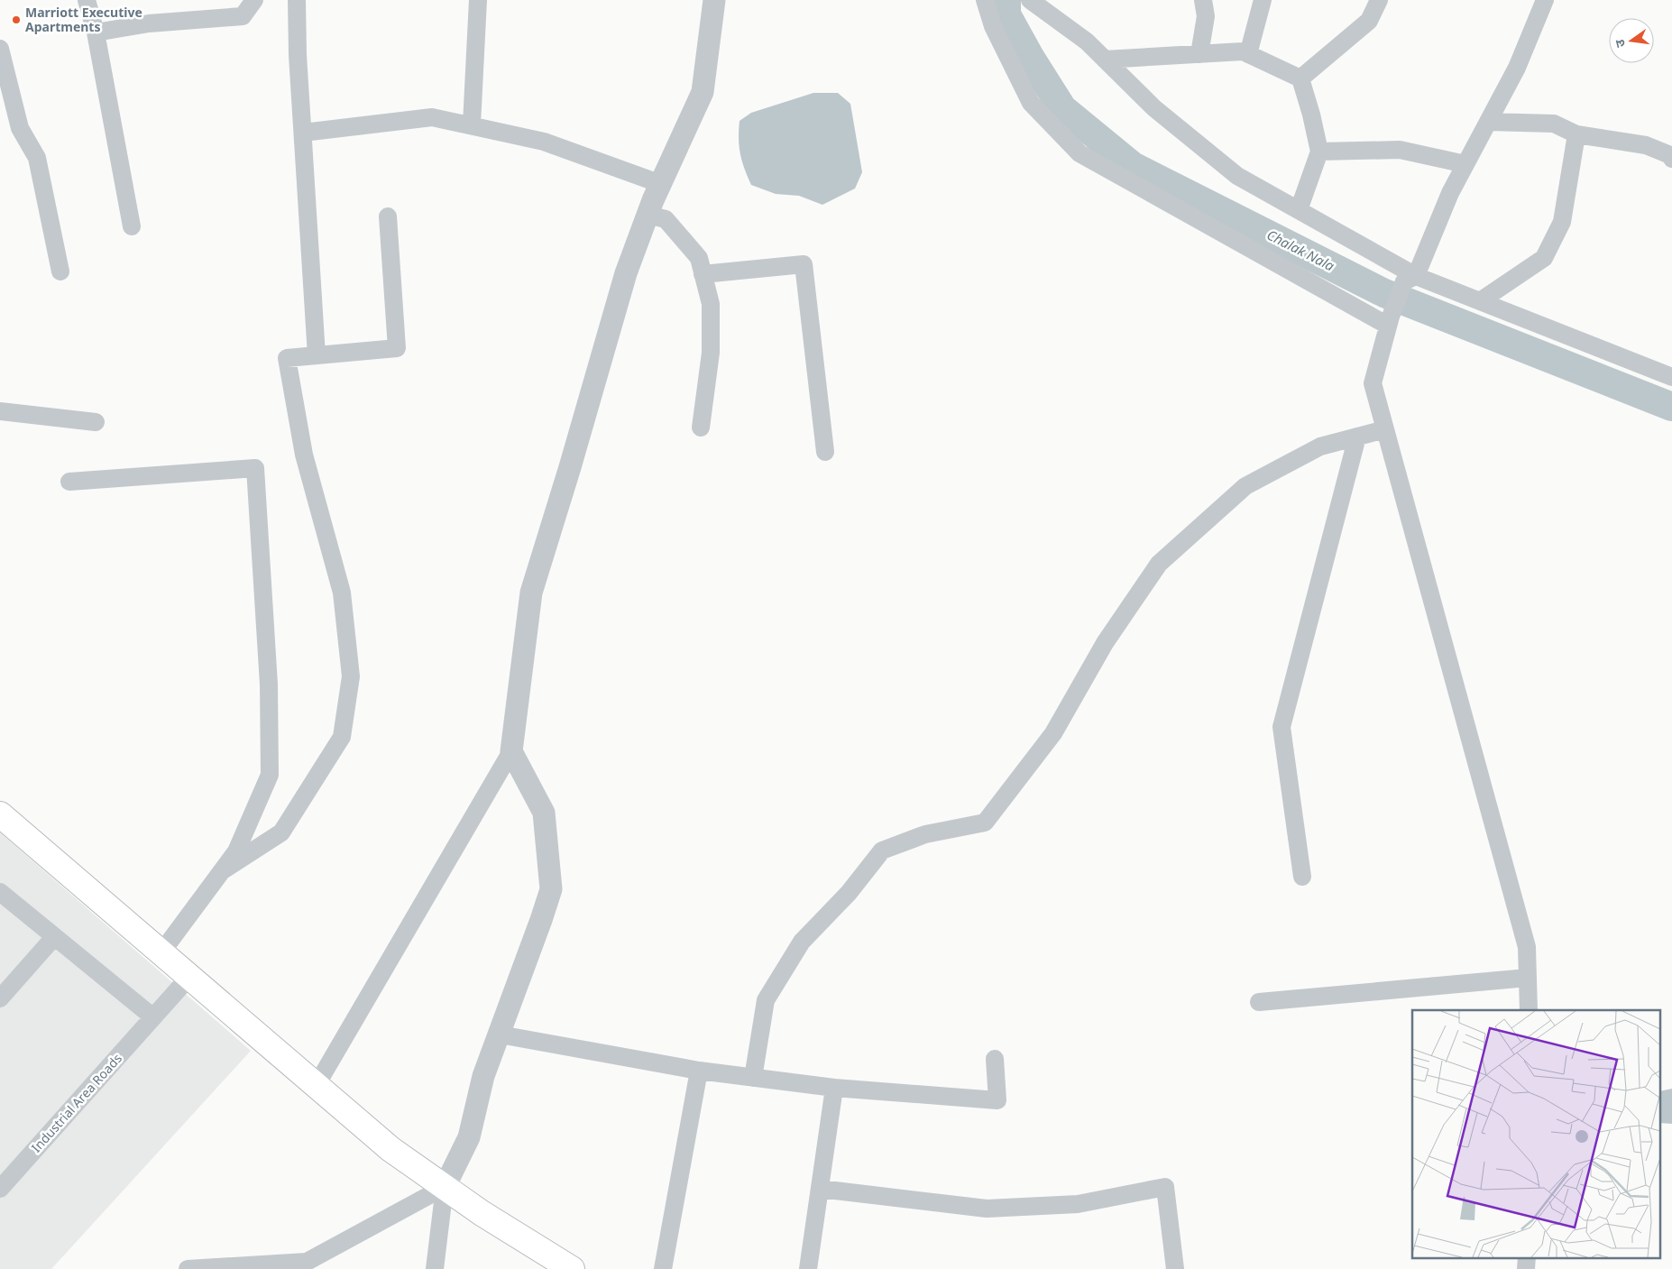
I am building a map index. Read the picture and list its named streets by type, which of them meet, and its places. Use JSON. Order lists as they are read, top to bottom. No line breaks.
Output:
{"streets":{"street":["Industrial Area Roads"]},"water":["Chalak Nala"],"places":["Marriott Executive Apartments"],"north":"left"}
